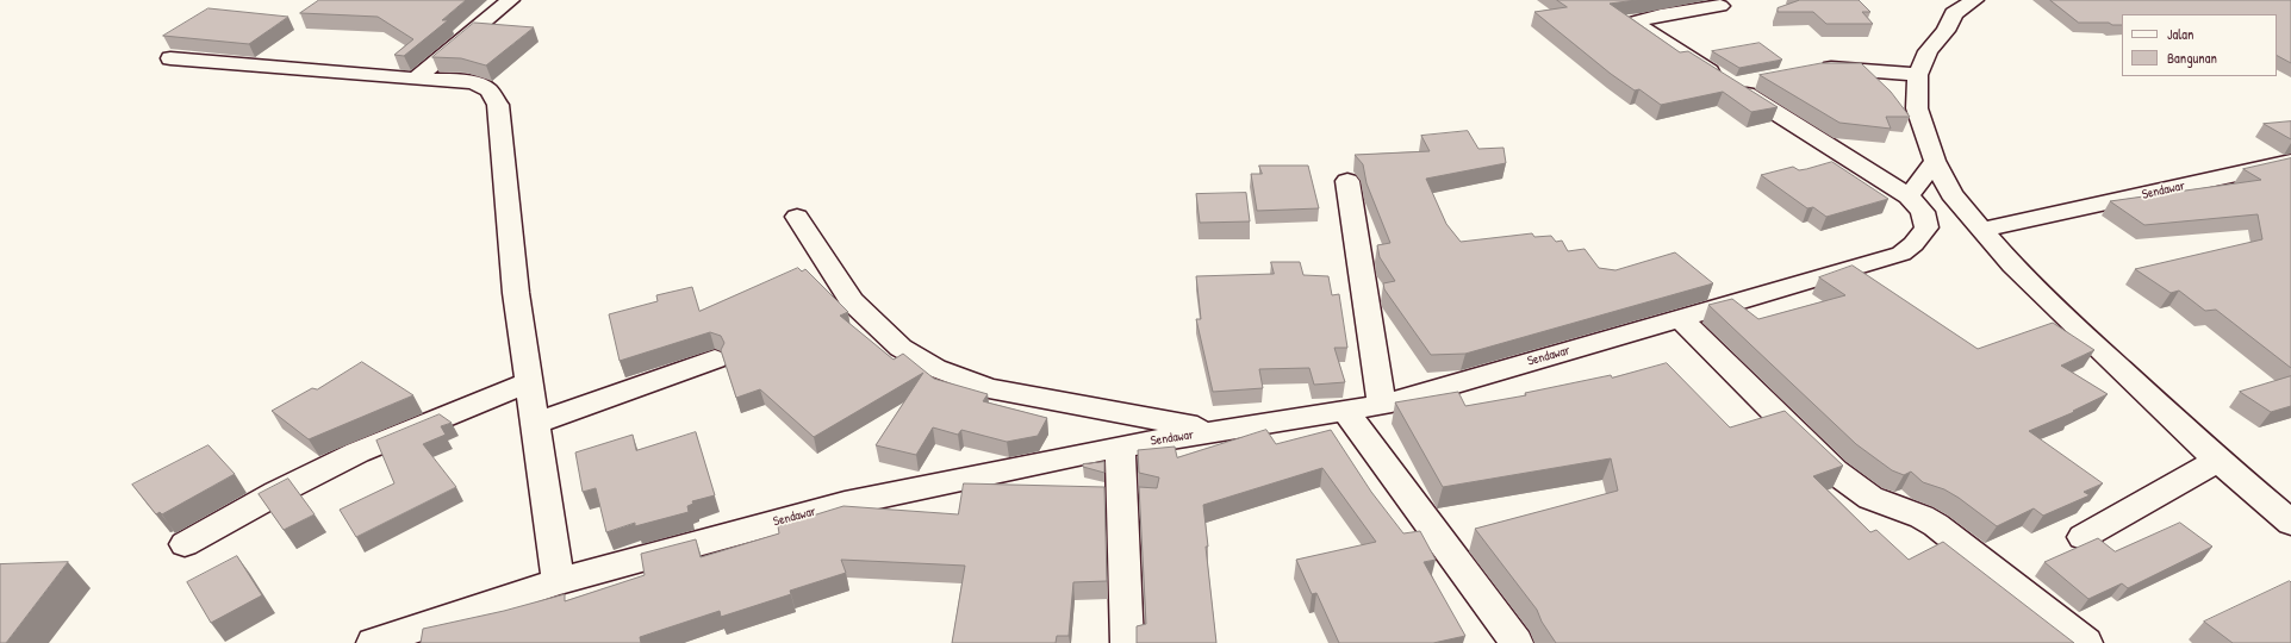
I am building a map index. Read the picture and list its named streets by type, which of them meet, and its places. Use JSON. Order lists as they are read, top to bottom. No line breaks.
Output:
{"streets":{"street":["Sendawar"]},"legend":["Jalan","Bangunan"]}
